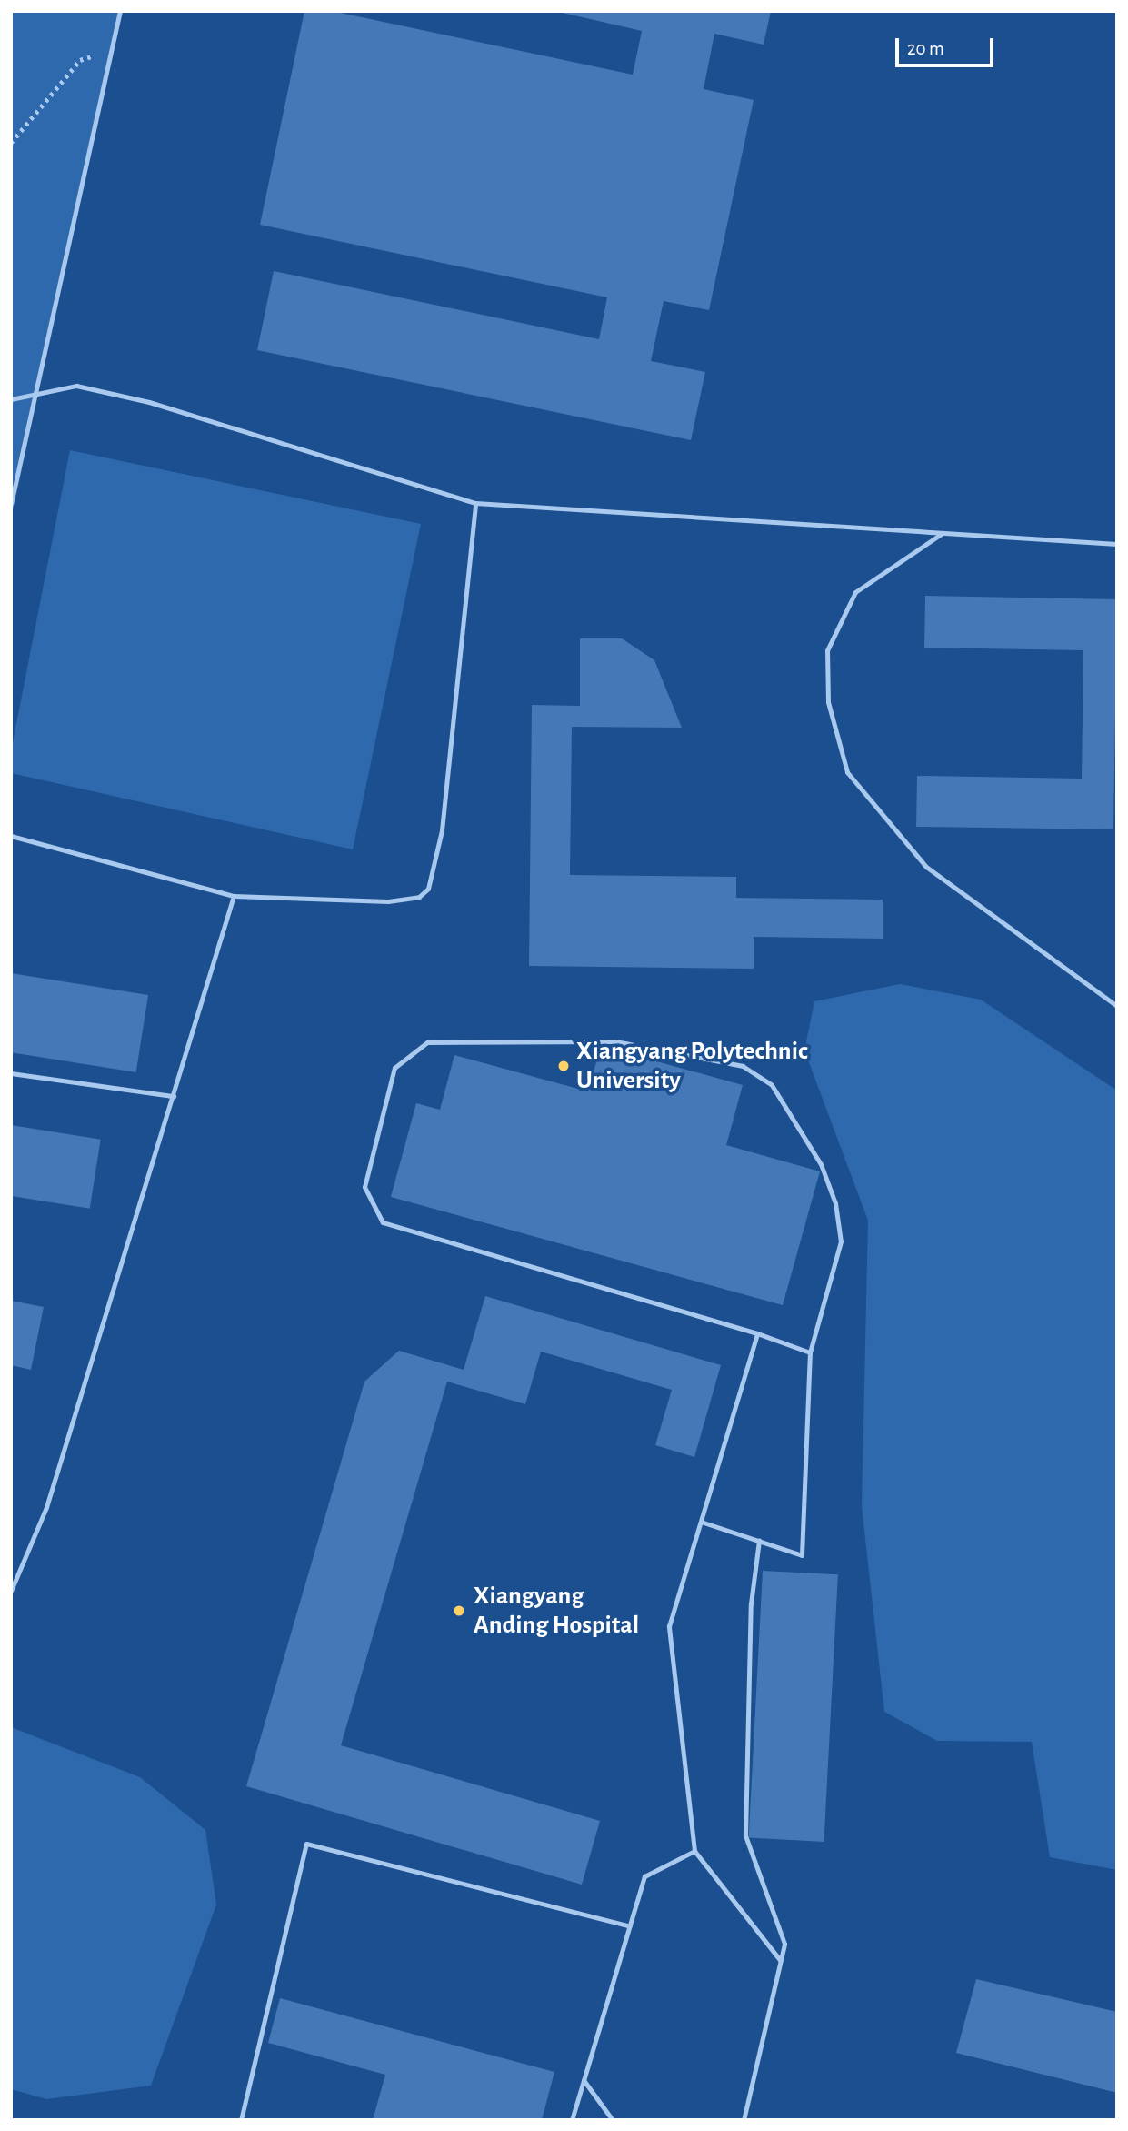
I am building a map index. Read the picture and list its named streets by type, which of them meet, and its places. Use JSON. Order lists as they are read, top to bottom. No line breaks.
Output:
{"places":["Xiangyang Polytechnic University","Xiangyang Anding Hospital"],"scale_bar":"20 m"}
